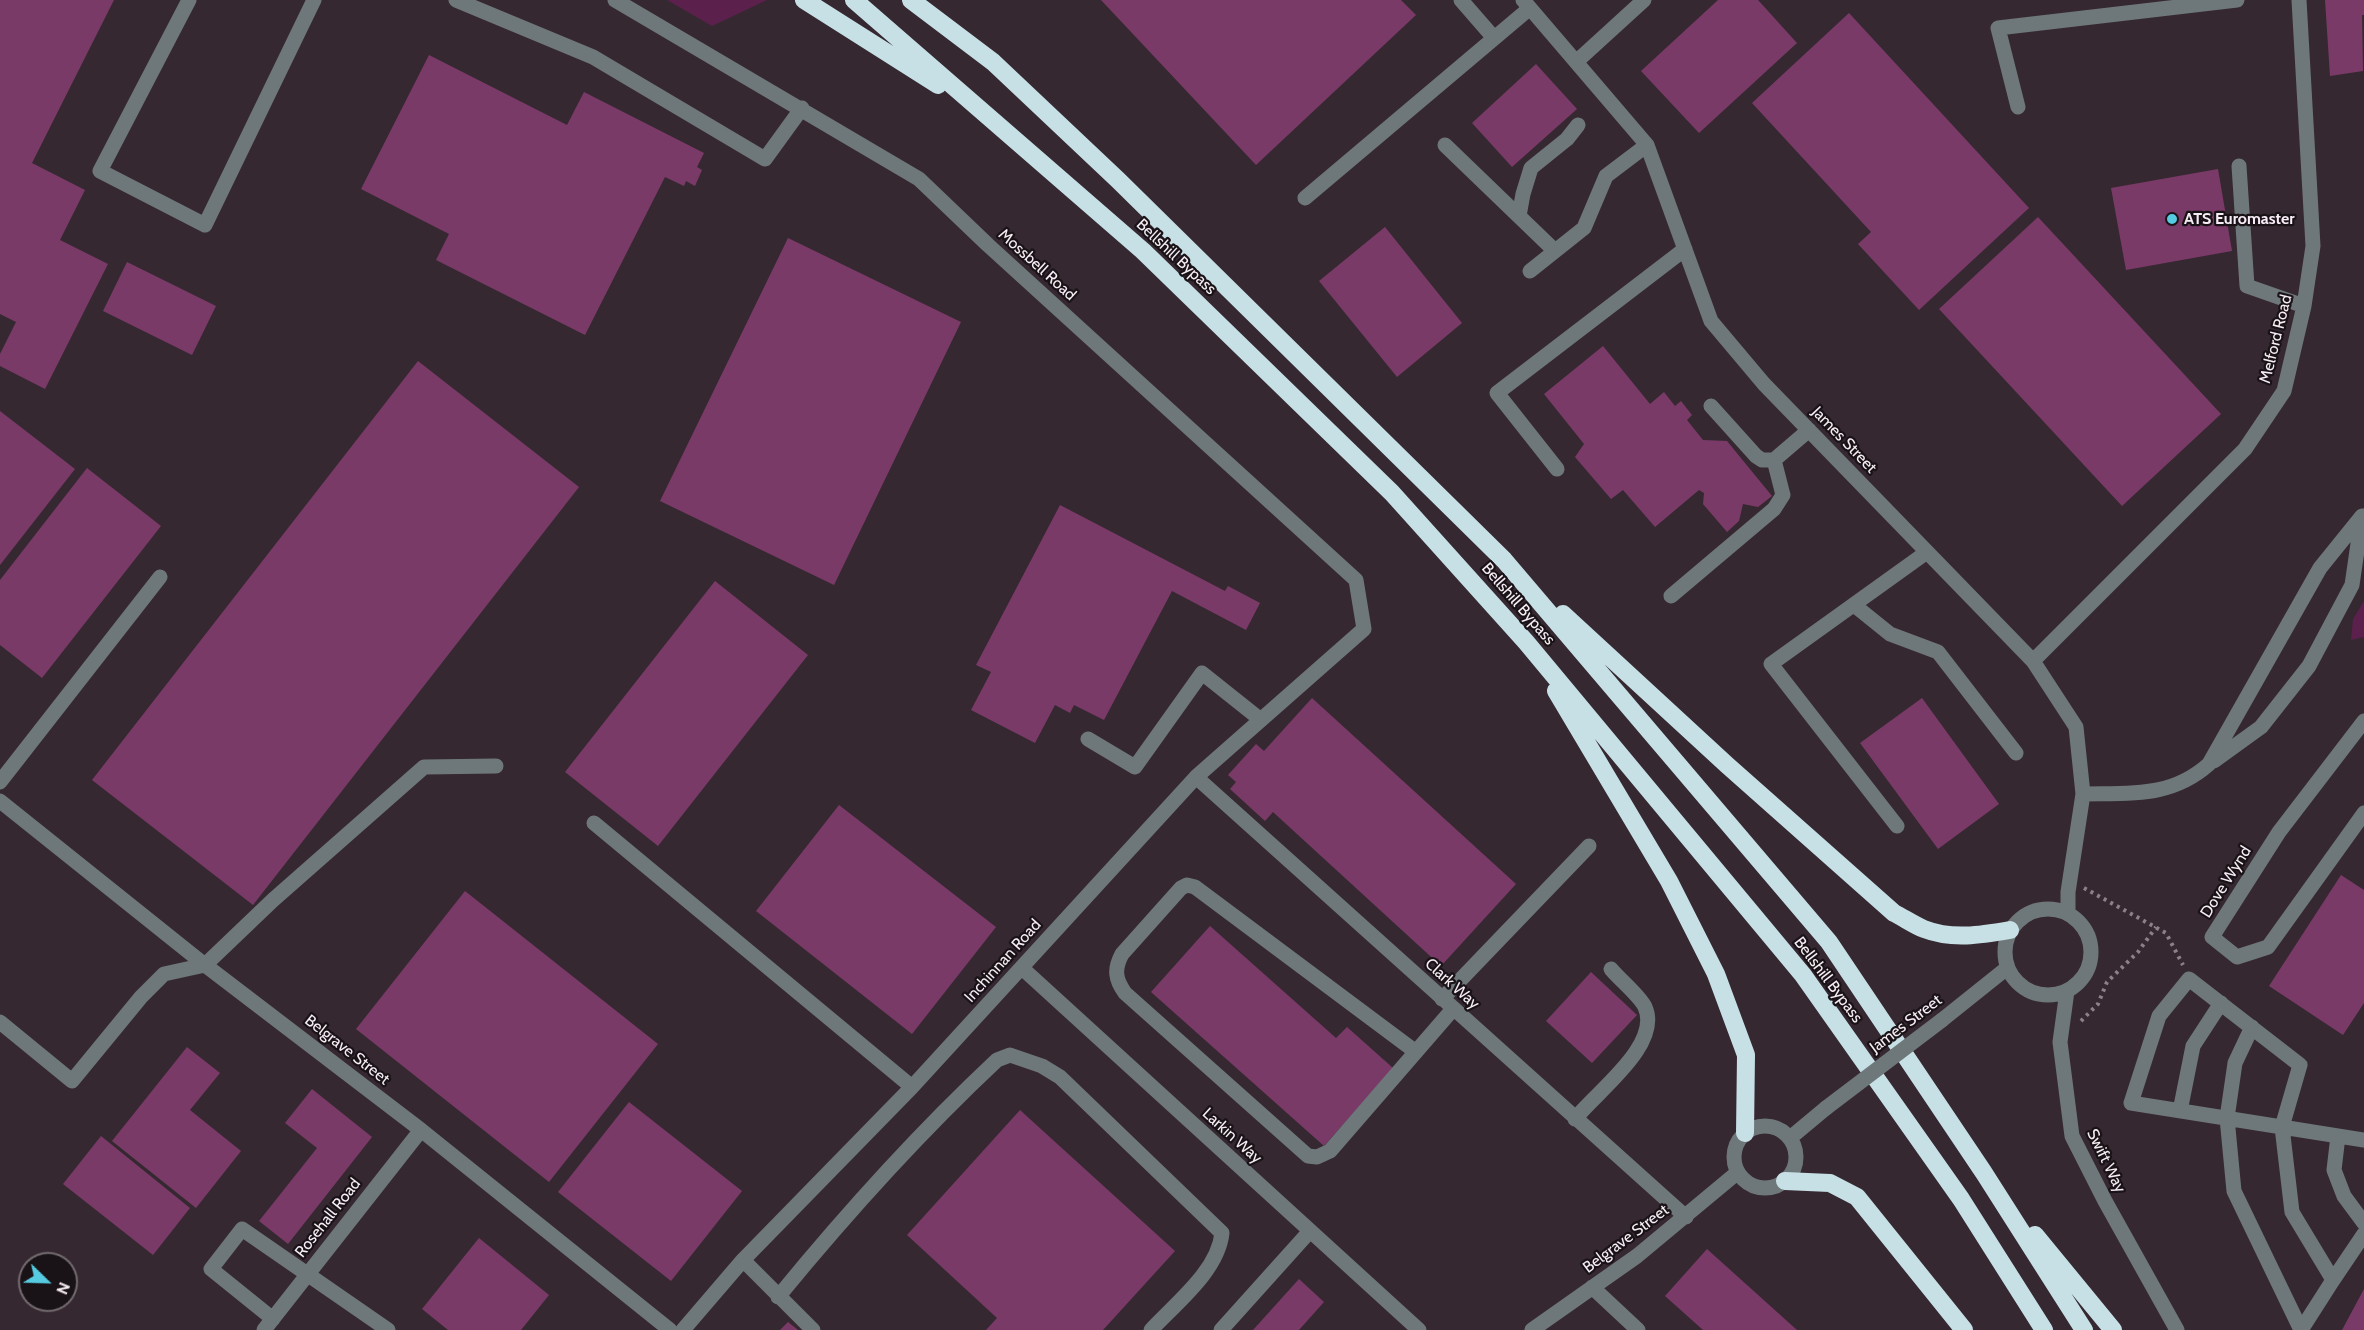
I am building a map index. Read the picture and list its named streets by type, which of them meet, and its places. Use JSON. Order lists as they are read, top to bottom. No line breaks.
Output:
{"streets":{"highway":["Bellshill Bypass"],"street":["Mossbell Road","Melford Road","James Street","Dove Wynd","Inchinnan Road","Clark Way","Belgrave Street","Larkin Way","Swift Way","Rosehall Road"]},"crossings":[["Mossbell Road","Inchinnan Road"],["Melford Road","James Street"],["James Street","Belgrave Street"],["James Street","Swift Way"],["Inchinnan Road","Clark Way"],["Inchinnan Road","Larkin Way"],["Clark Way","Belgrave Street"],["Belgrave Street","Rosehall Road"]],"places":["ATS Euromaster"],"north":"bottom right"}
